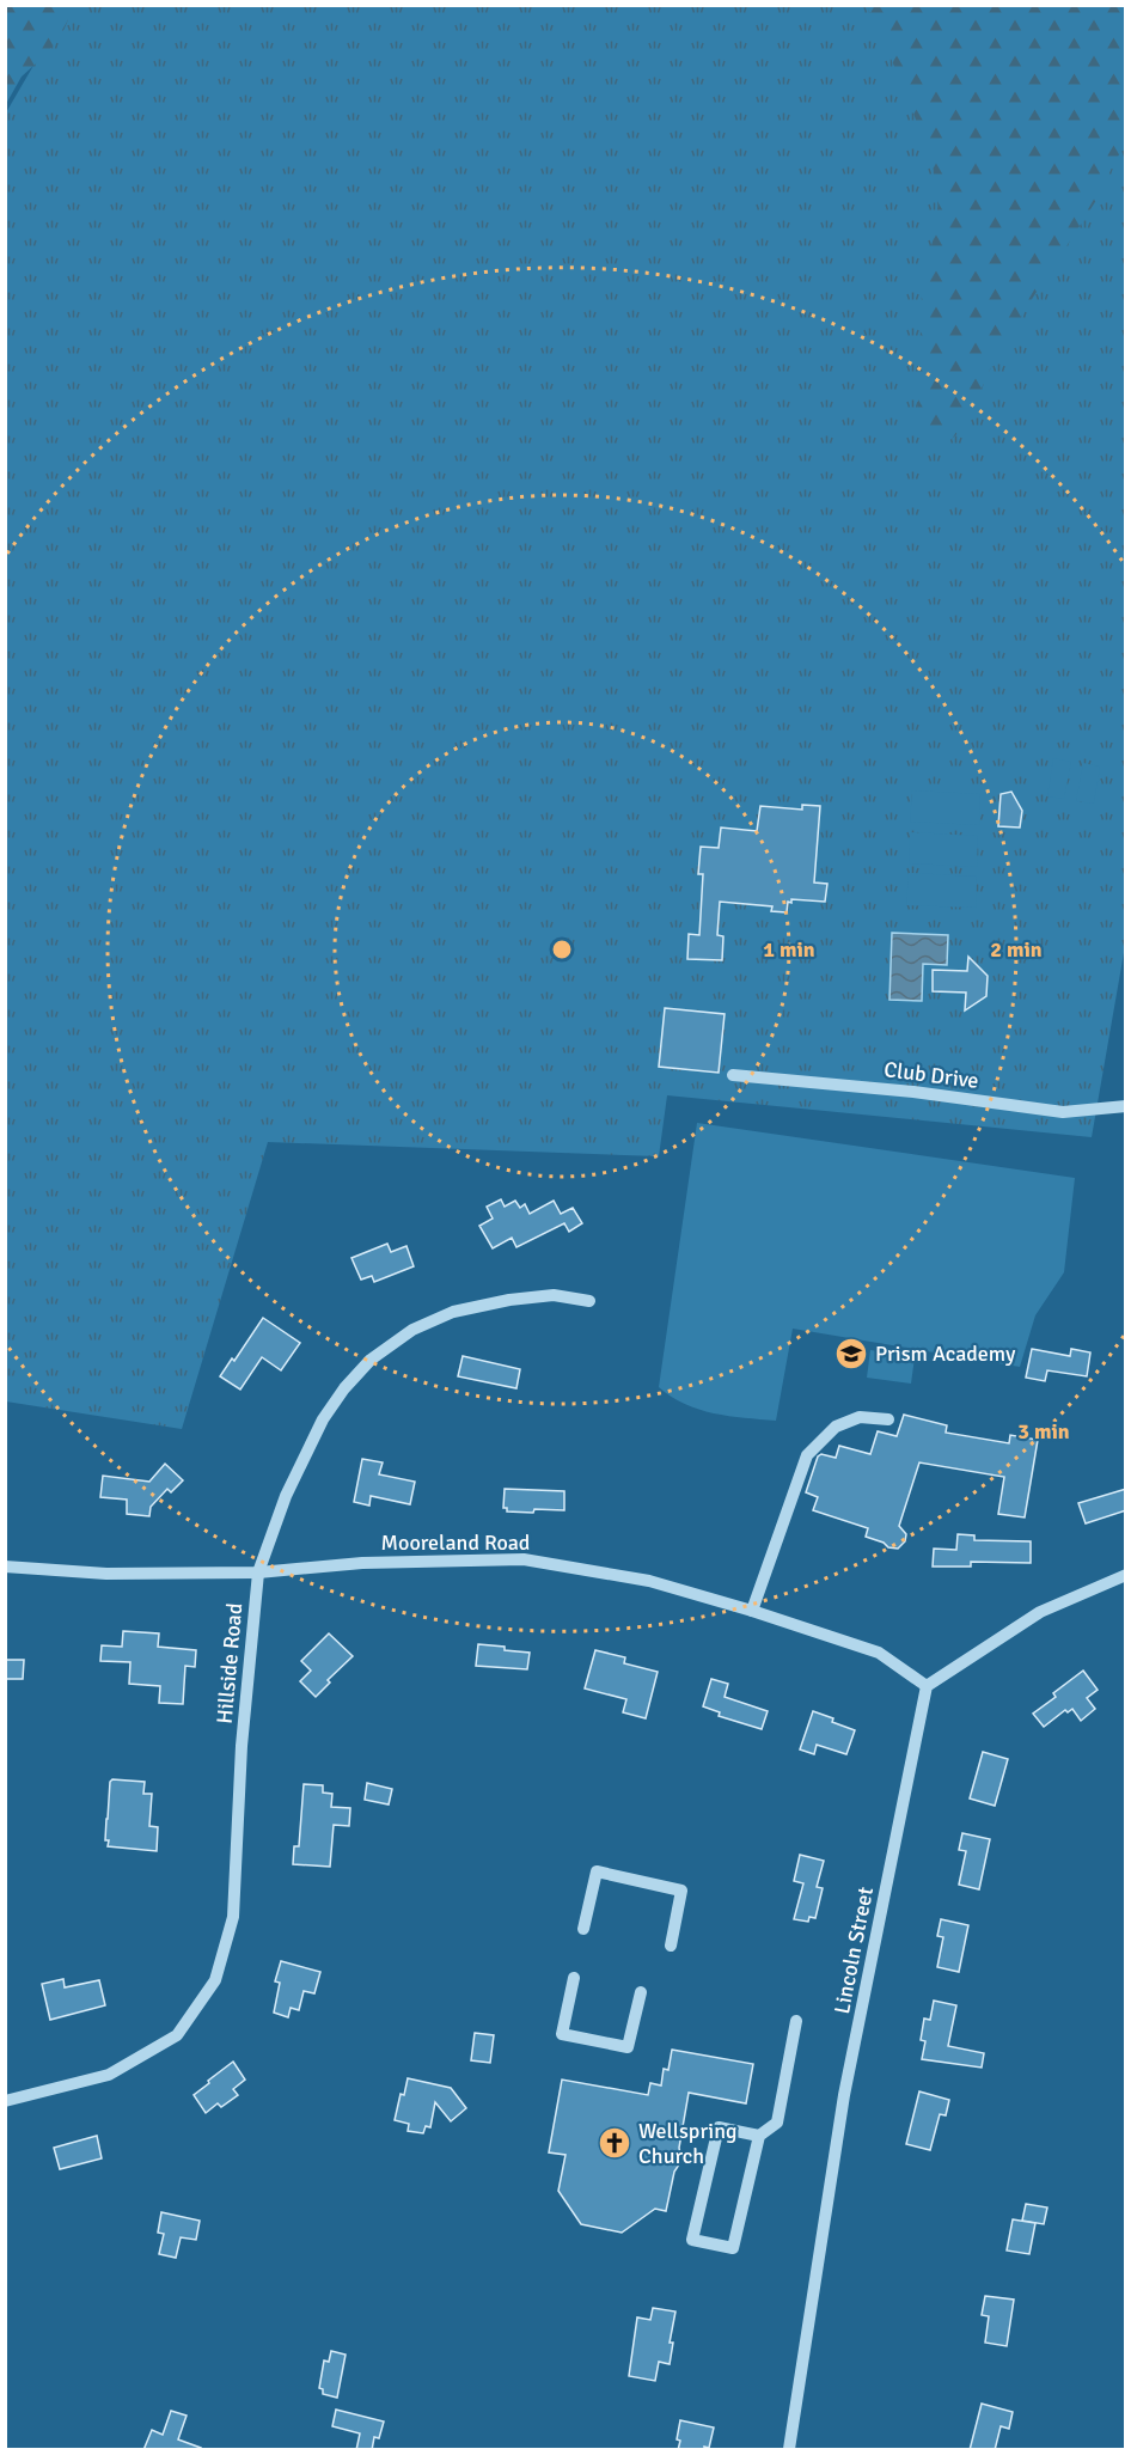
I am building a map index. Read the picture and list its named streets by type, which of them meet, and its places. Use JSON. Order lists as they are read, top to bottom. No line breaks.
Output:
{"streets":{"street":["Club Drive","Mooreland Road","Hillside Road","Lincoln Street"]},"crossings":[["Mooreland Road","Hillside Road"],["Mooreland Road","Lincoln Street"]],"places":{"school or university":["Prism Academy"],"church":["Wellspring Church"]},"rings":["1 min","2 min","3 min"]}
